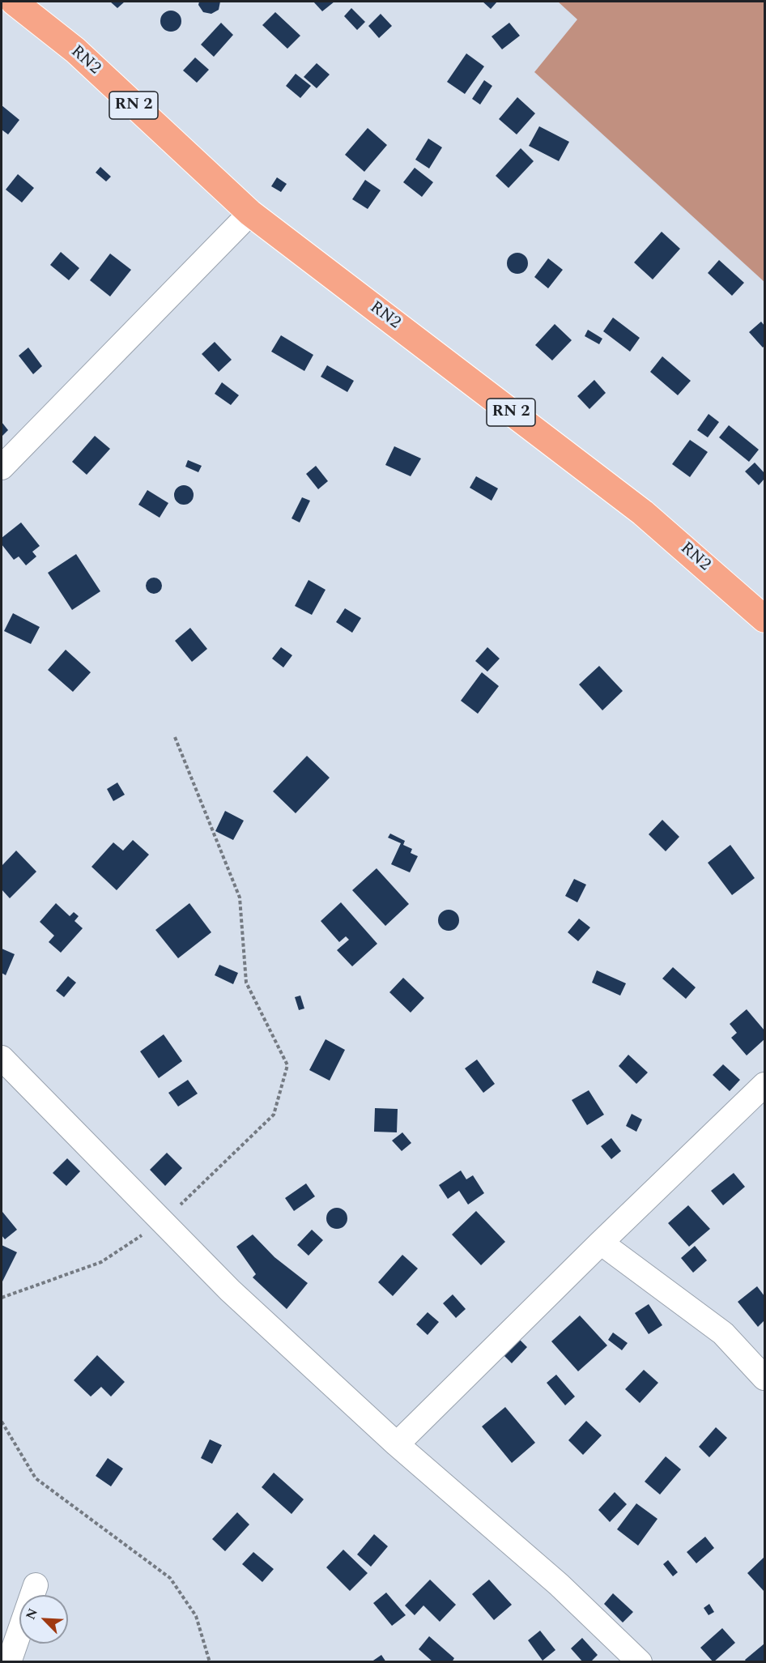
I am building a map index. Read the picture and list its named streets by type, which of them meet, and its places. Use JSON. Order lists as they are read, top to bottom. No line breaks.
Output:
{"streets":{"main road":["RN2","RN 2"]},"north":"top left"}
